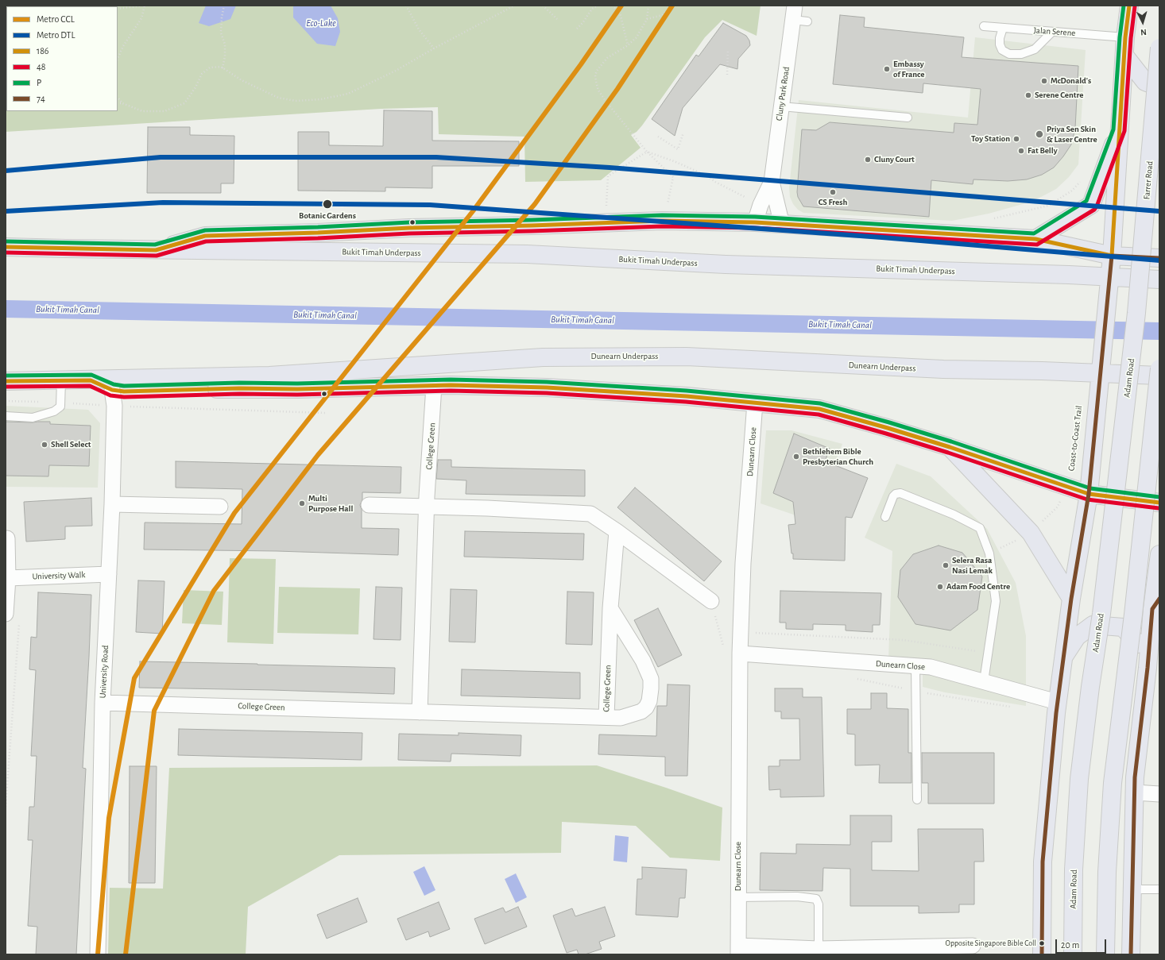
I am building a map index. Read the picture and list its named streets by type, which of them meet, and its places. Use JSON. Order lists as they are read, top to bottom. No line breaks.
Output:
{"streets":{"highway":["Farrer Road","Bukit Timah Underpass","Dunearn Underpass","Adam Road"],"street":["Cluny Park Road","College Green","Dunearn Close","University Walk","University Road"],"lane":["Jalan Serene"],"path":["Coast-to-Coast Trail"]},"crossings":[["Farrer Road","Adam Road"],["College Green","University Road"],["University Walk","University Road"]],"water":["Eco-Lake","Bukit Timah Canal"],"places":["Embassy of France","McDonald's","Serene Centre","Priya Sen Skin & Laser Centre","Toy Station","Fat Belly","Cluny Court","CS Fresh","Botanic Gardens","Shell Select","Bethlehem Bible Presbyterian Church","Multi Purpose Hall","Selera Rasa Nasi Lemak","Adam Food Centre","Opposite Singapore Bible Coll"],"lines":["metro line CCL","transit line 186","transit line P","transit line 48","metro line DTL","transit line 74"],"legend":["Metro CCL","Metro DTL","186","48","P","74"],"scale_bar":"20 m","north":"bottom"}
